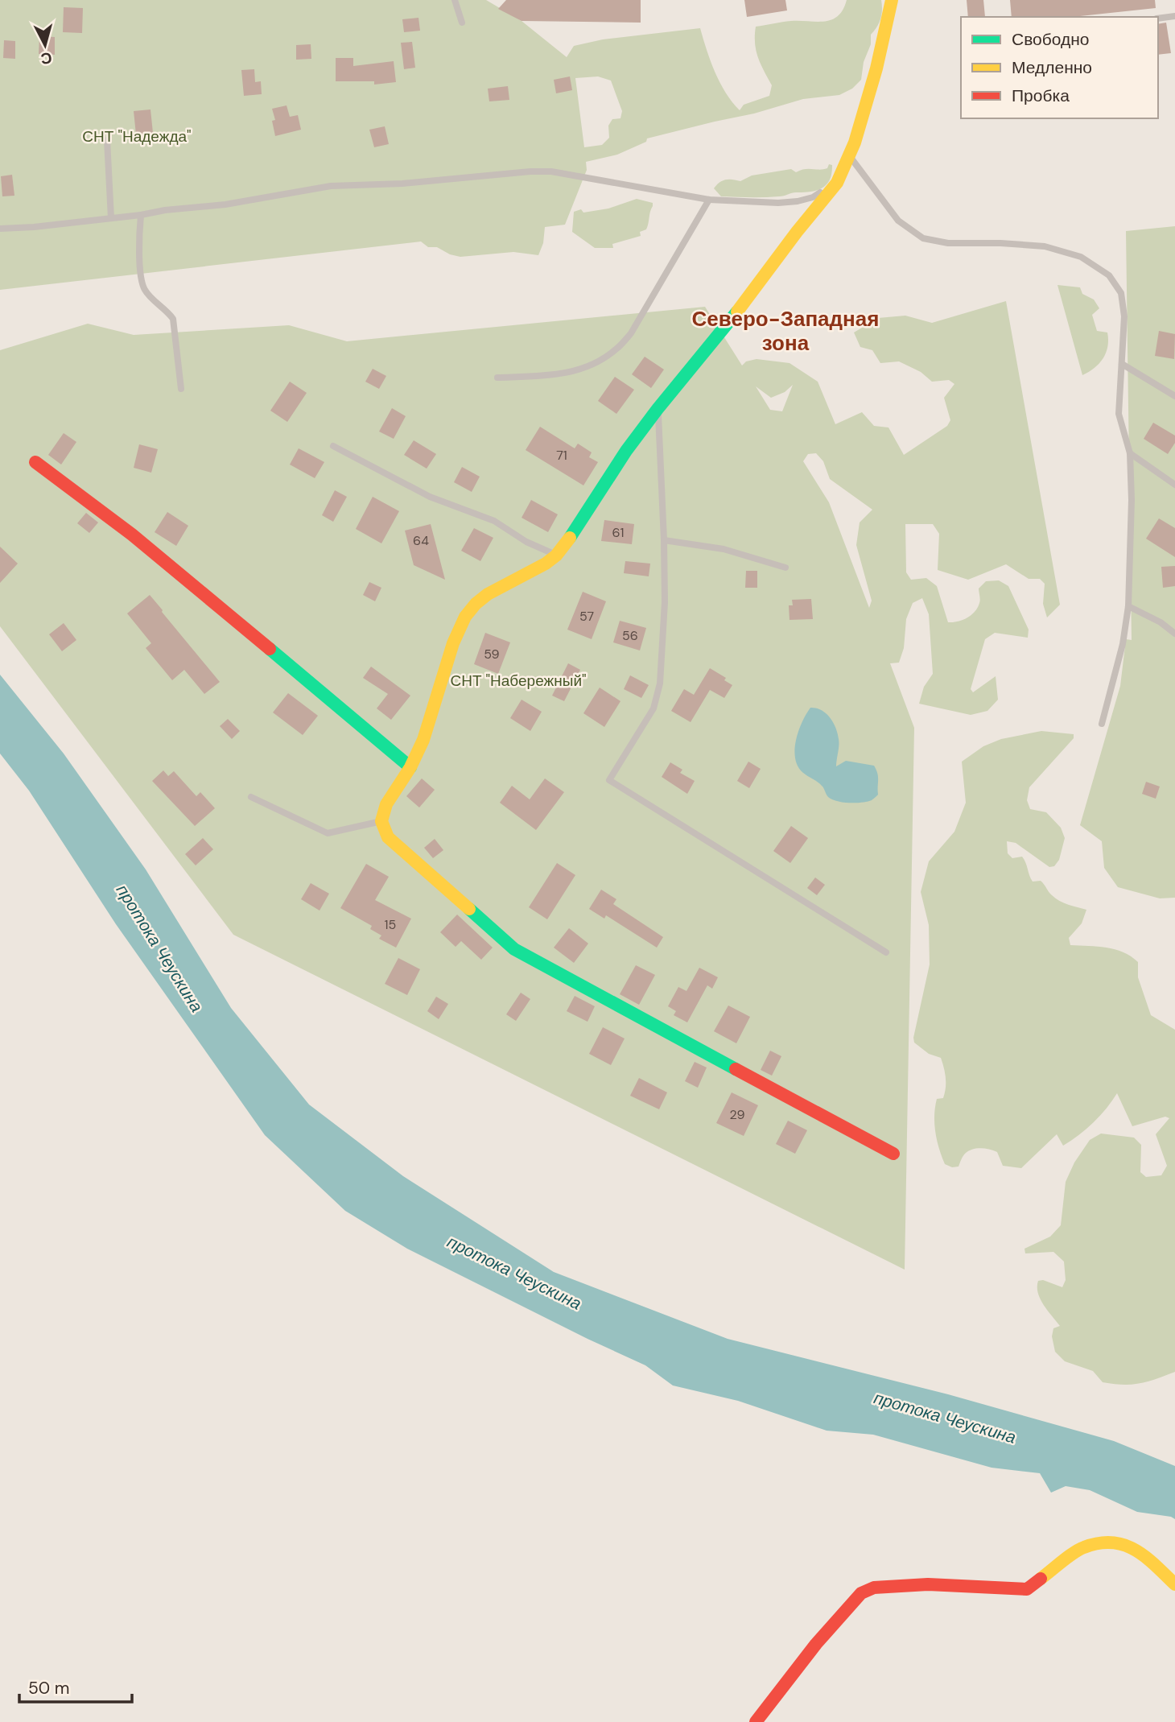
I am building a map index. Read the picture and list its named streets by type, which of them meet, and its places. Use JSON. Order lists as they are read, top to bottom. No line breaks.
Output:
{"districts":["Северо-Западная зона"],"water":["протока Чеускина"],"parks":["СНТ \"Надежда\"","СНТ \"Набережный\""],"house_numbers":["71","61","64","57","56","59","15","29"],"legend":["Свободно","Медленно","Пробка"],"scale_bar":"50 m","north":"bottom"}
